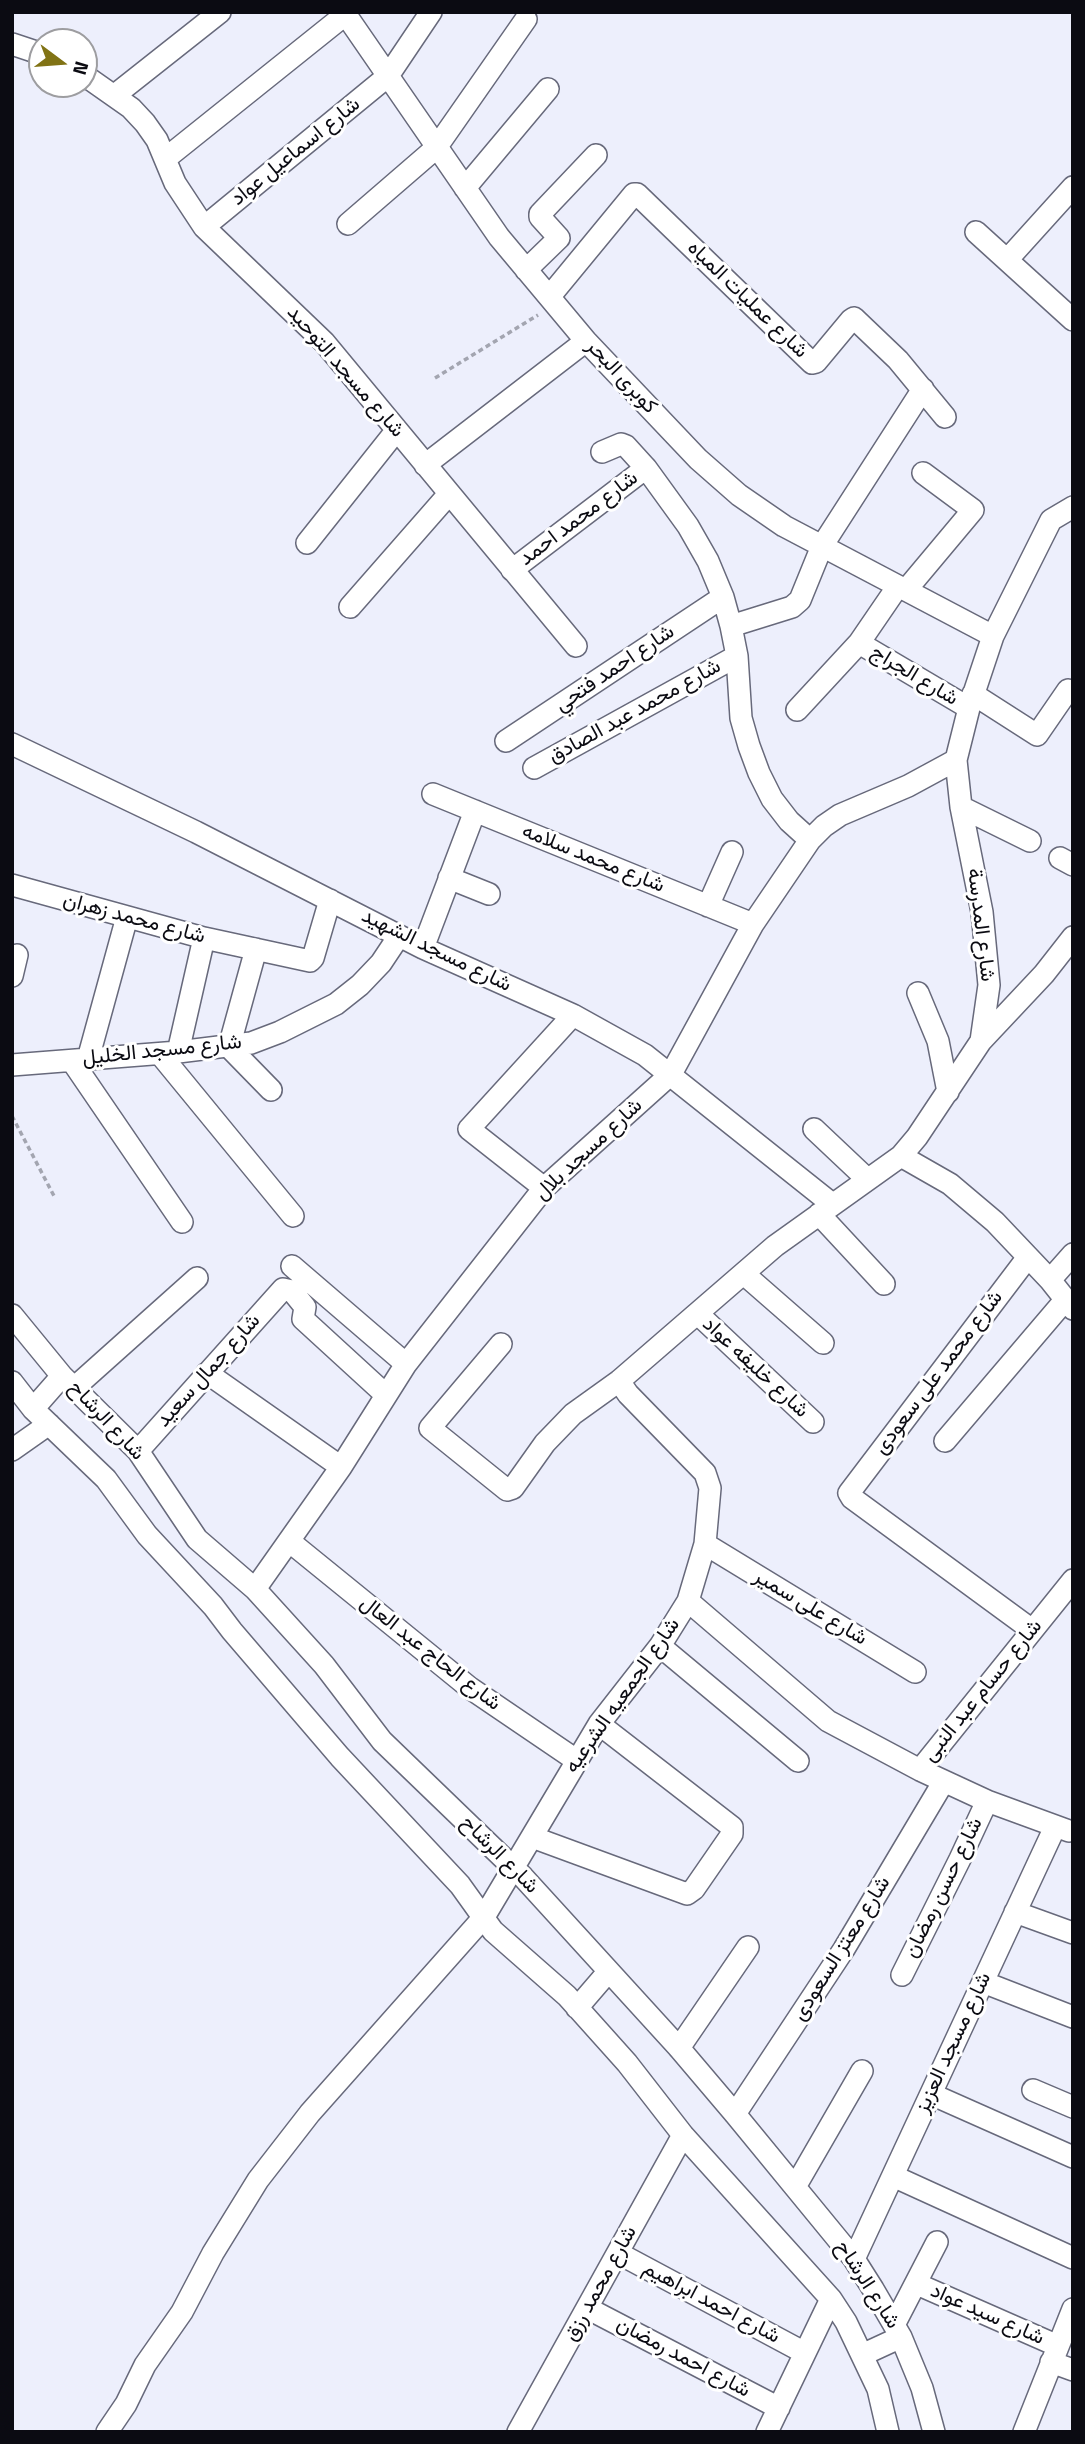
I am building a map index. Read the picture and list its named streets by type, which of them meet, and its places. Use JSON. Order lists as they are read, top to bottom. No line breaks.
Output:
{"streets":{"street":["شارع اسماعيل عواد","شارع عمليات المياه","شارع مسجد التوحيد","كوبرى البحر","شارع محمد احمد","شارع احمد فتحي","شارع الجراج","شارع محمد عبد الصادق","شارع محمد سلامه","شارع محمد زهران","شارع المدرسة","شارع مسجد الشهيد","شارع مسجد الخليل","شارع مسجد بلال","شارع خليفه عواد","شارع جمال سعيد","شارع محمد على سعودى","شارع الرشاح","شارع على سمير","شارع الحاج عبد العال","شارع حسام عبد النبى","شارع الجمعيه الشرعيه","شارع حسن رمضان","شارع معتز السعودى","شارع مسجد العزيز","شارع محمد رزق","شارع احمد ابراهيم","شارع سيد عواد","شارع احمد رمضان"]},"crossings":[["شارع اسماعيل عواد","شارع مسجد التوحيد"],["شارع اسماعيل عواد","كوبرى البحر"],["شارع عمليات المياه","كوبرى البحر"],["شارع مسجد التوحيد","شارع محمد احمد"],["كوبرى البحر","شارع المدرسة"],["شارع الجراج","شارع المدرسة"],["شارع محمد سلامه","شارع مسجد بلال"],["شارع محمد زهران","شارع مسجد الشهيد"],["شارع المدرسة","شارع مسجد الشهيد"],["شارع المدرسة","شارع مسجد بلال"],["شارع المدرسة","شارع خليفه عواد"],["شارع المدرسة","شارع الجمعيه الشرعيه"],["شارع مسجد الشهيد","شارع مسجد الخليل"],["شارع مسجد الشهيد","شارع مسجد بلال"],["شارع مسجد بلال","شارع جمال سعيد"],["شارع مسجد بلال","شارع الرشاح"],["شارع مسجد بلال","شارع الحاج عبد العال"],["شارع جمال سعيد","شارع الرشاح"],["شارع محمد على سعودى","شارع حسام عبد النبى"],["شارع الرشاح","شارع الجمعيه الشرعيه"],["شارع الرشاح","شارع معتز السعودى"],["شارع الرشاح","شارع مسجد العزيز"],["شارع الرشاح","شارع محمد رزق"],["شارع على سمير","شارع الجمعيه الشرعيه"],["شارع الحاج عبد العال","شارع الجمعيه الشرعيه"],["شارع حسن رمضان","شارع مسجد العزيز"],["شارع محمد رزق","شارع احمد ابراهيم"],["شارع محمد رزق","شارع احمد رمضان"]],"north":"right"}
